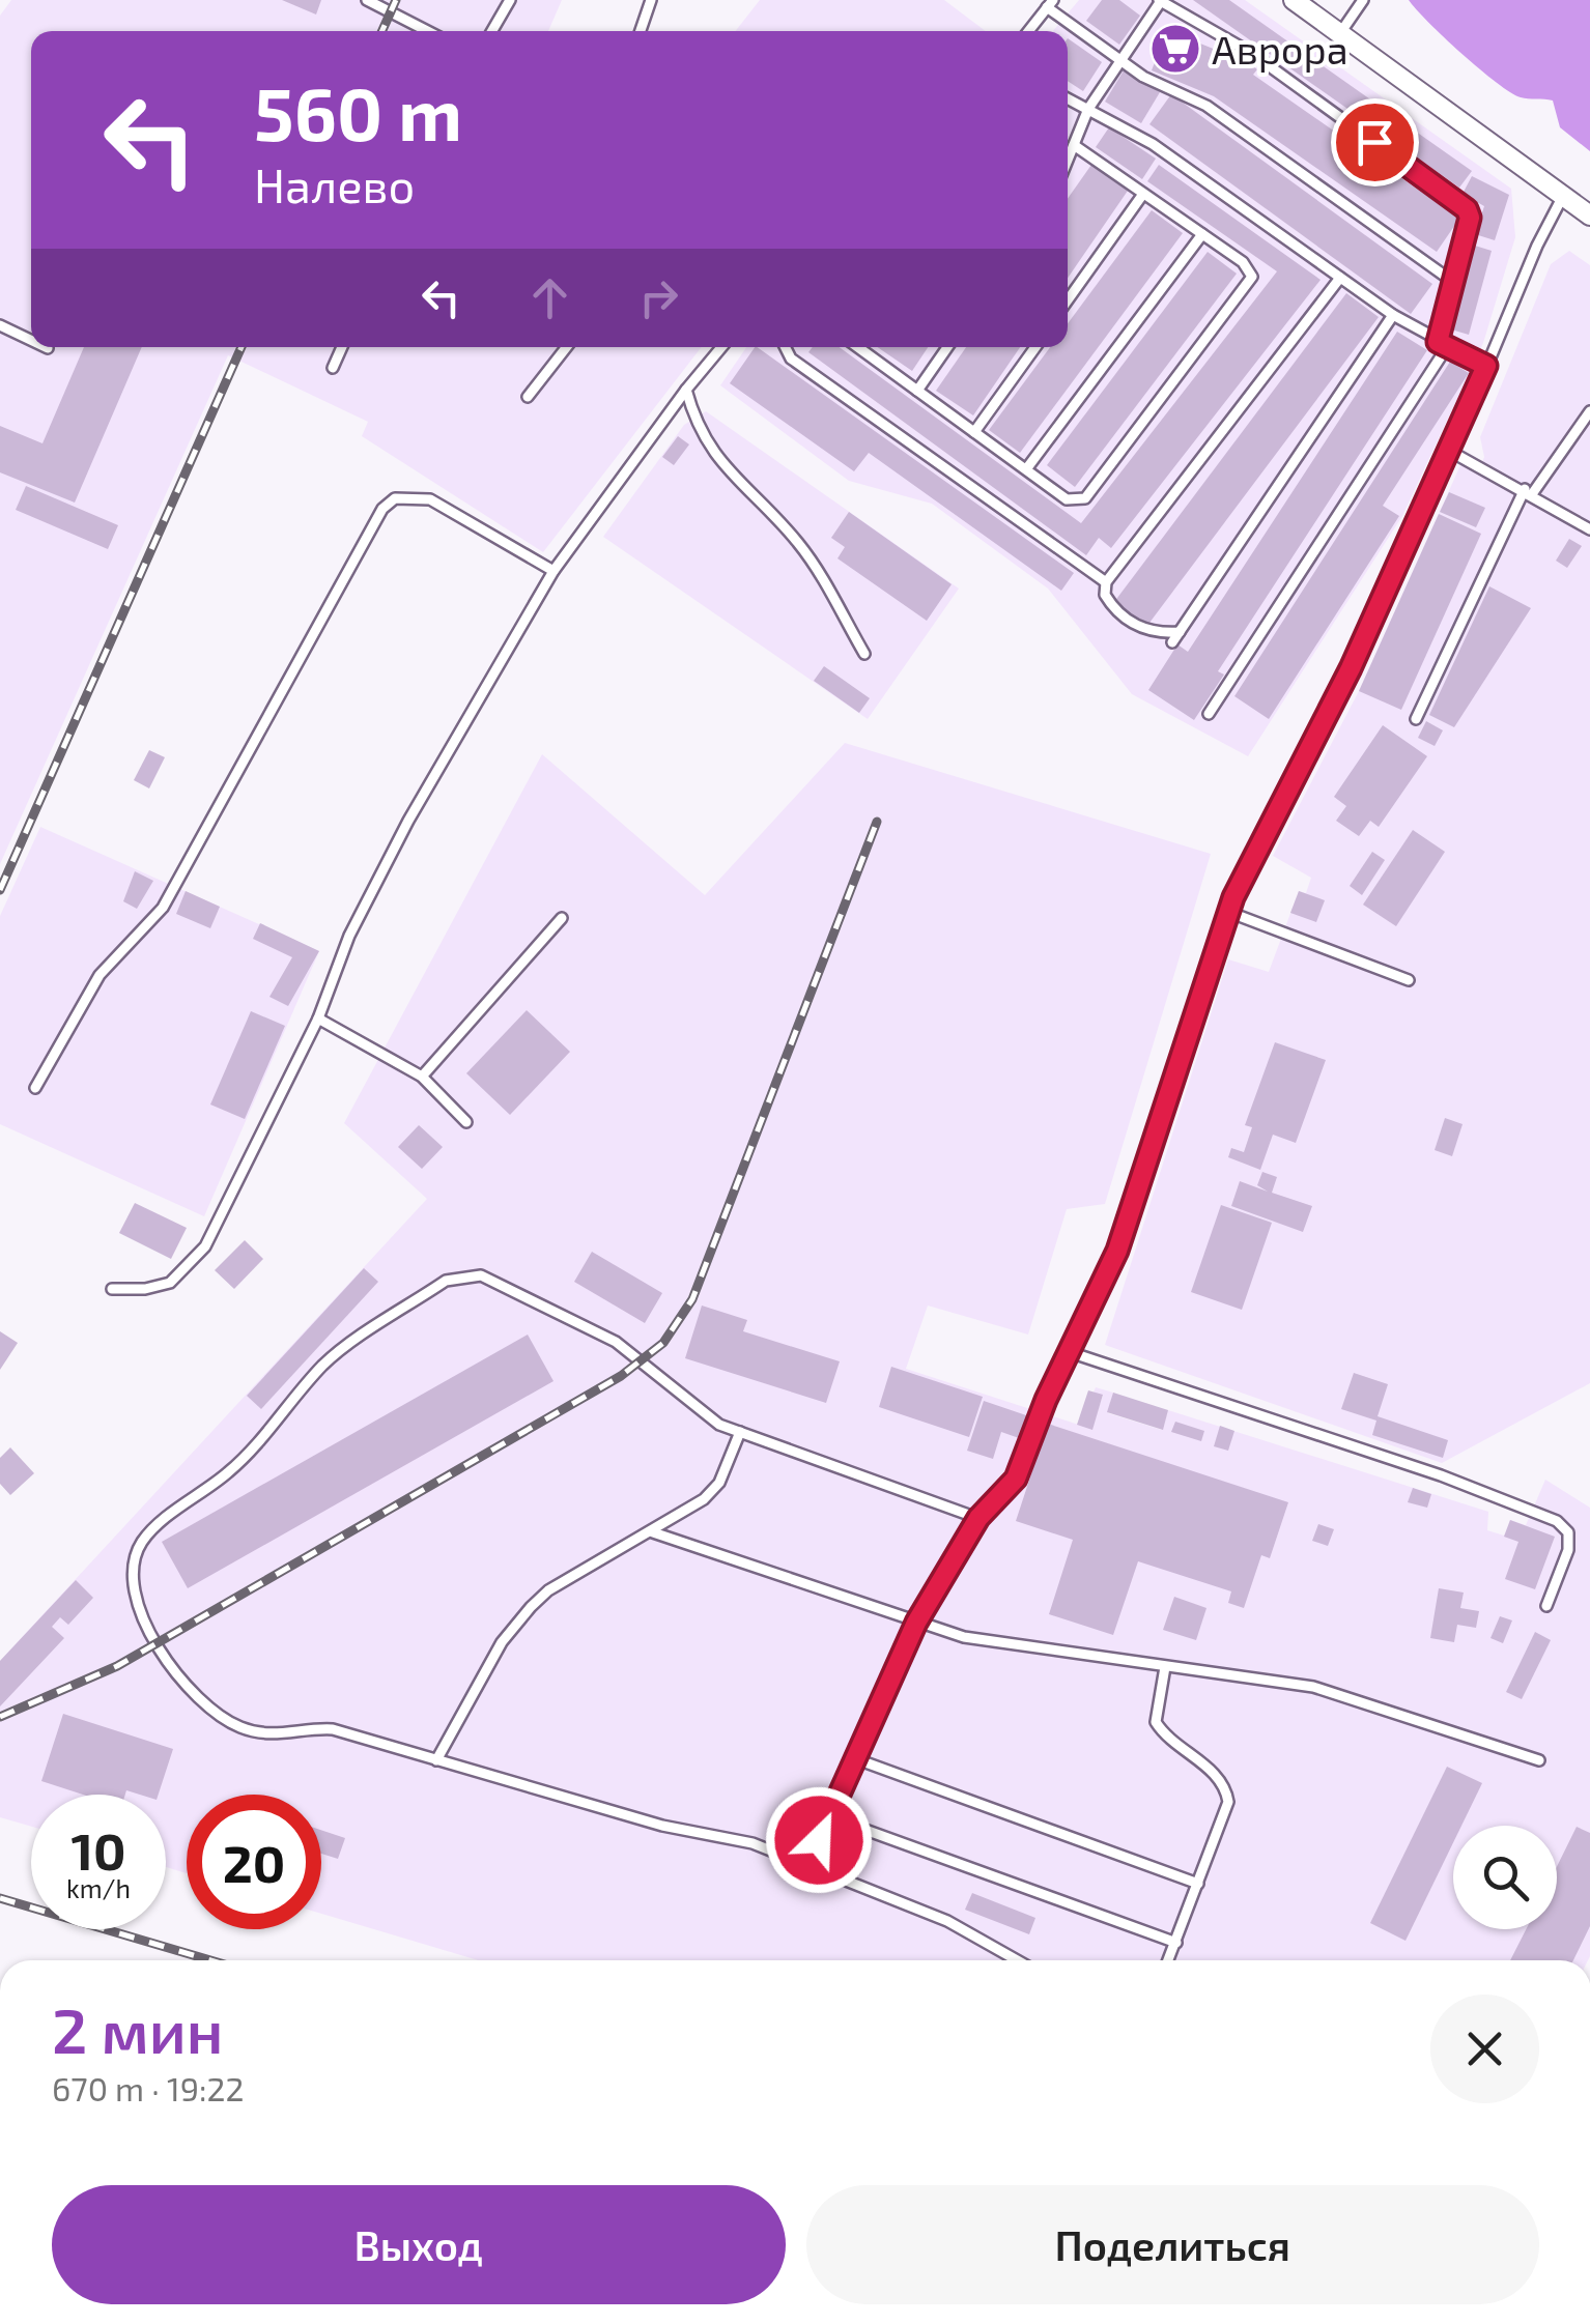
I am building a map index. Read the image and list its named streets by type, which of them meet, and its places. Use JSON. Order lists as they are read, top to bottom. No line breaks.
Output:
{"places":{"supermarket":["Аврора"]},"page":{"turn":["560 m","Налево"],"speed":"10 km/h","limit":"20","heading":["2 мин","670 m · 19:22"],"buttons":["Выход","Поделиться"]}}
